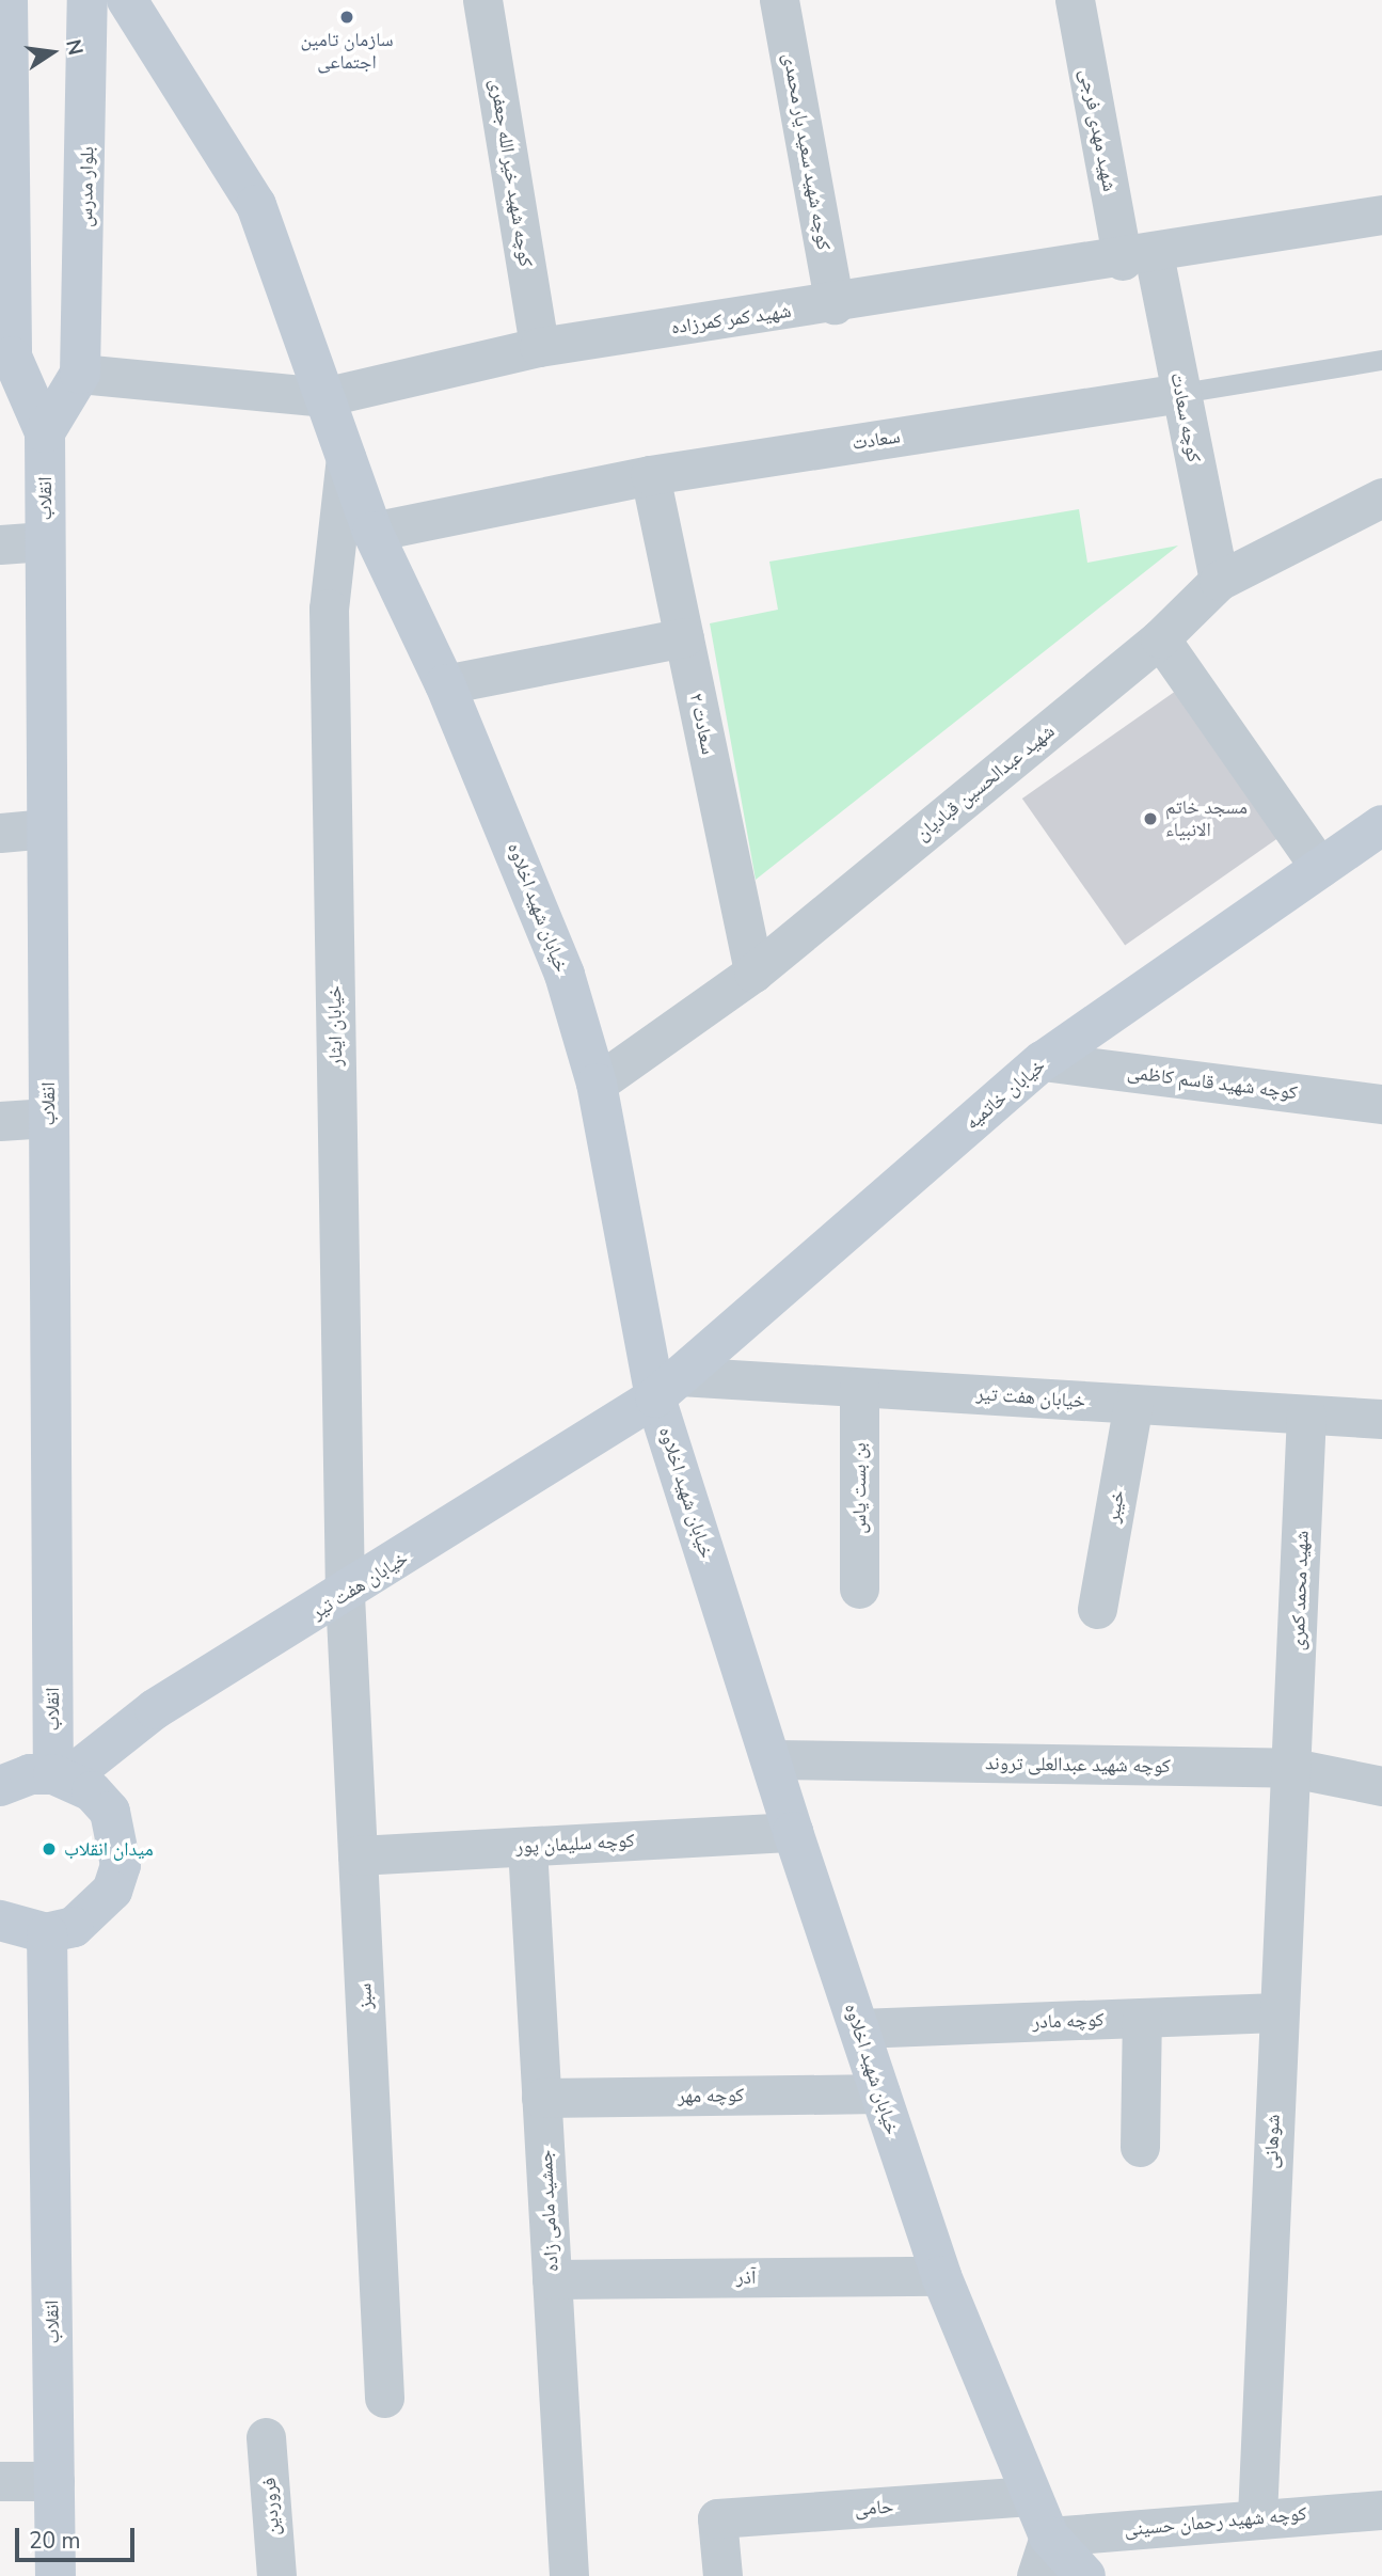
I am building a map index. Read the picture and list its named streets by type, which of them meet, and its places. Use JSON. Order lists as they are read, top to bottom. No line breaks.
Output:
{"streets":{"street":["شهید مهدی فرجی","کوچه شهید سعید یار محمدی","کوچه شهید خیر الله جعفری","بلوار مدرس","شهید کمر کمرزاده","کوچه سعادت","سعادت","انقلاب","سعادت ۲","شهید عبدالحسین قبادیان","خیابان شهید اخلاوه","خیابان ایثار","کوچه شهید قاسم کاظمی","خیابان خاتمیه","خیابان هفت تیر","بن بست یاس","خیبر","شهید محمد کمری","کوچه شهید عبدالعلی تروند","کوچه سلیمان پور","سبز","کوچه مادر","کوچه مهر","شوهانی","جمشید مامی زاده","آذر","فروردین","حامی","کوچه شهید رحمان حسینی"]},"crossings":[["شهید مهدی فرجی","شهید کمر کمرزاده"],["شهید مهدی فرجی","کوچه سعادت"],["کوچه شهید سعید یار محمدی","شهید کمر کمرزاده"],["کوچه شهید خیر الله جعفری","شهید کمر کمرزاده"],["بلوار مدرس","شهید کمر کمرزاده"],["شهید کمر کمرزاده","کوچه سعادت"],["شهید کمر کمرزاده","خیابان شهید اخلاوه"],["کوچه سعادت","سعادت"],["کوچه سعادت","شهید عبدالحسین قبادیان"],["سعادت","سعادت ۲"],["سعادت","خیابان شهید اخلاوه"],["انقلاب","خیابان هفت تیر"],["سعادت ۲","شهید عبدالحسین قبادیان"],["شهید عبدالحسین قبادیان","خیابان شهید اخلاوه"],["خیابان شهید اخلاوه","خیابان ایثار"],["خیابان شهید اخلاوه","خیابان خاتمیه"],["خیابان شهید اخلاوه","خیابان هفت تیر"],["خیابان شهید اخلاوه","کوچه شهید عبدالعلی تروند"],["خیابان شهید اخلاوه","کوچه سلیمان پور"],["خیابان شهید اخلاوه","کوچه مادر"],["خیابان شهید اخلاوه","کوچه مهر"],["خیابان شهید اخلاوه","آذر"],["خیابان شهید اخلاوه","حامی"],["خیابان شهید اخلاوه","کوچه شهید رحمان حسینی"],["خیابان ایثار","خیابان هفت تیر"],["خیابان ایثار","سبز"],["کوچه شهید قاسم کاظمی","خیابان خاتمیه"],["خیابان خاتمیه","خیابان هفت تیر"],["خیابان هفت تیر","بن بست یاس"],["خیابان هفت تیر","خیبر"],["خیابان هفت تیر","شهید محمد کمری"],["خیابان هفت تیر","سبز"],["شهید محمد کمری","کوچه شهید عبدالعلی تروند"],["شهید محمد کمری","شوهانی"],["کوچه شهید عبدالعلی تروند","شوهانی"],["کوچه سلیمان پور","سبز"],["کوچه سلیمان پور","جمشید مامی زاده"],["کوچه مادر","شوهانی"],["کوچه مهر","جمشید مامی زاده"],["شوهانی","کوچه شهید رحمان حسینی"],["جمشید مامی زاده","آذر"]],"places":["سازمان تامین اجتماعی","مسجد خاتم الانبیاء","میدان انقلاب"],"scale_bar":"20 m","north":"right"}
